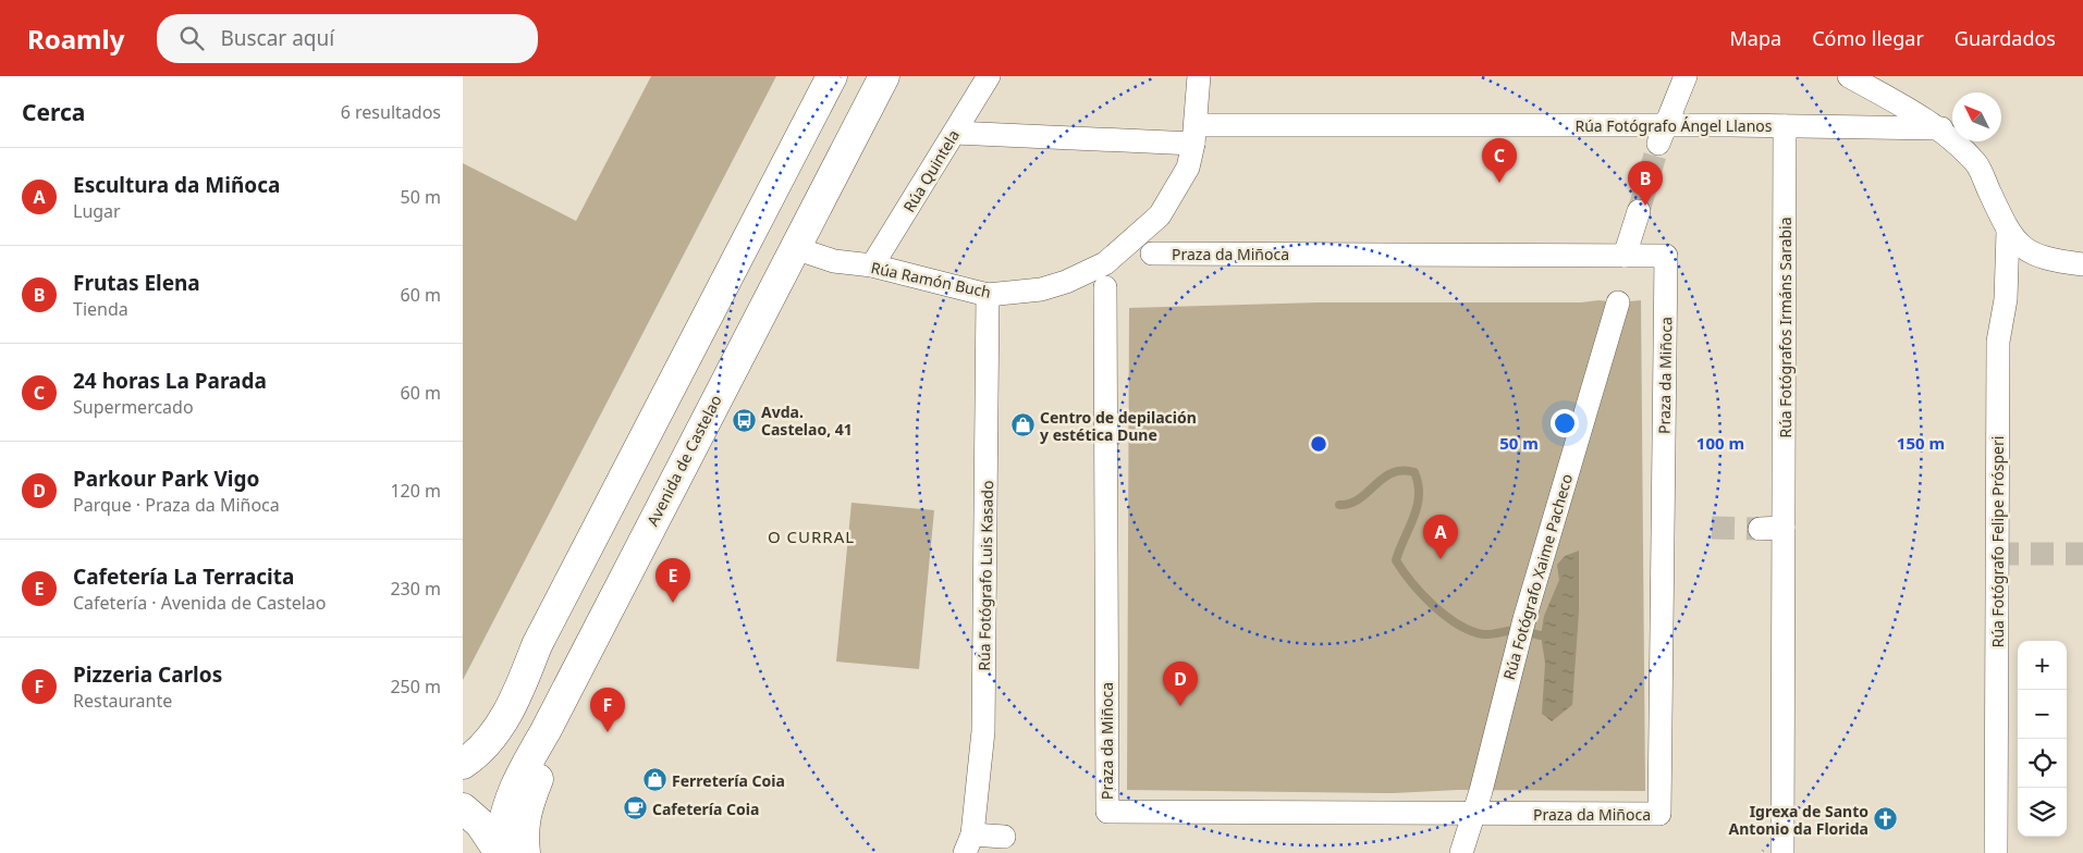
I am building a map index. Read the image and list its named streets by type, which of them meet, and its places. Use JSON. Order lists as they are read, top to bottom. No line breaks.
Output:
{"streets":{"main road":["Avenida de Castelao"],"street":["Rúa Fotógrafo Ángel Llanos","Rúa Quintela","Praza da Miñoca","Rúa Ramón Buch","Rúa Fotógrafos Irmáns Sarabia","Rúa Fotógrafo Felipe Prósperi","Rúa Fotógrafo Luis Kasado","Rúa Fotógrafo Xaime Pacheco"]},"crossings":[["Rúa Fotógrafo Ángel Llanos","Rúa Quintela"],["Rúa Fotógrafo Ángel Llanos","Rúa Ramón Buch"],["Rúa Fotógrafo Ángel Llanos","Rúa Fotógrafos Irmáns Sarabia"],["Rúa Quintela","Rúa Ramón Buch"],["Praza da Miñoca","Rúa Fotógrafo Xaime Pacheco"],["Rúa Ramón Buch","Avenida de Castelao"],["Rúa Ramón Buch","Rúa Fotógrafo Luis Kasado"]],"districts":["O CURRAL"],"places":{"bus stop":["Avda. Castelao, 41"],"shop":["Centro de depilación y estética Dune","Ferretería Coia"],"cafe":["Cafetería Coia"],"church":["Igrexa de Santo Antonio da Florida"]},"north":"top left","page":{"header":"Roamly","search":"Buscar aquí","nav":["Mapa","Cómo llegar","Guardados"],"heading":["Cerca","6 resultados"],"pins":["C","B","A","E","D","F"],"list":[{"mark":"A","name":"Escultura da Miñoca","note":"Lugar","value":"50 m"},{"mark":"B","name":"Frutas Elena","note":"Tienda","value":"60 m"},{"mark":"C","name":"24 horas La Parada","note":"Supermercado","value":"60 m"},{"mark":"D","name":"Parkour Park Vigo","note":"Parque · Praza da Miñoca","value":"120 m"},{"mark":"E","name":"Cafetería La Terracita","note":"Cafetería · Avenida de Castelao","value":"230 m"},{"mark":"F","name":"Pizzeria Carlos","note":"Restaurante","value":"250 m"}],"map_buttons":["+","−"]},"rings":["50 m","100 m","150 m"]}
